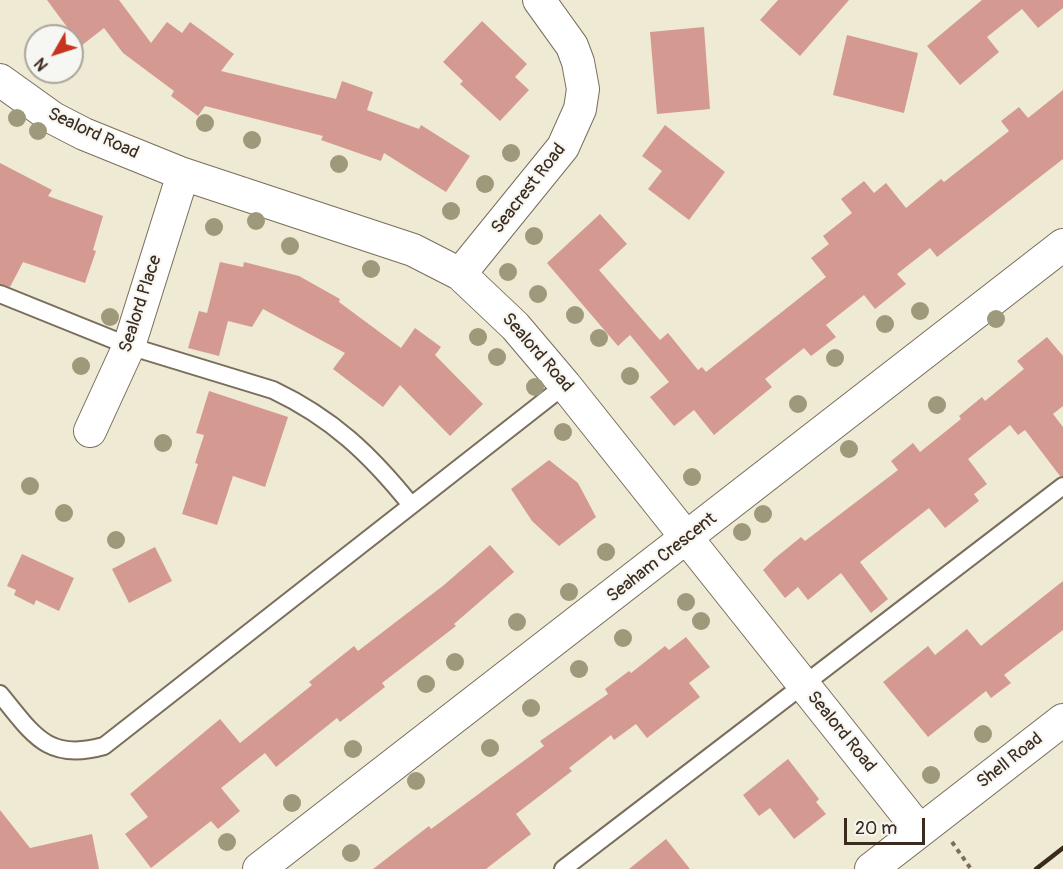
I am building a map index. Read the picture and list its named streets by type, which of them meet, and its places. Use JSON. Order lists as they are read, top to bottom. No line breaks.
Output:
{"streets":{"street":["Sealord Road","Seacrest Road","Sealord Place","Seaham Crescent","Shell Road"]},"crossings":[["Sealord Road","Seacrest Road"],["Sealord Road","Sealord Place"],["Sealord Road","Seaham Crescent"],["Sealord Road","Shell Road"]],"scale_bar":"20 m","north":"bottom left"}
